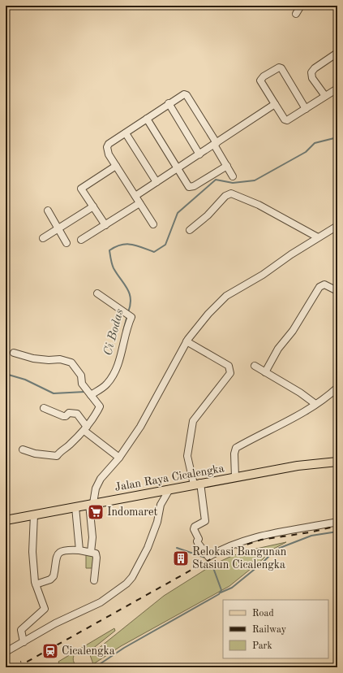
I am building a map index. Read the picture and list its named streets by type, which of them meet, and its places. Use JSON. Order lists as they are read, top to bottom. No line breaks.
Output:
{"streets":{"main road":["Jalan Raya Cicalengka"]},"water":["Ci Bodas"],"places":{"supermarket":["Indomaret"],"building":["Relokasi Bangunan Stasiun Cicalengka"],"station":["Cicalengka"]},"legend":["Road","Railway","Park"]}
